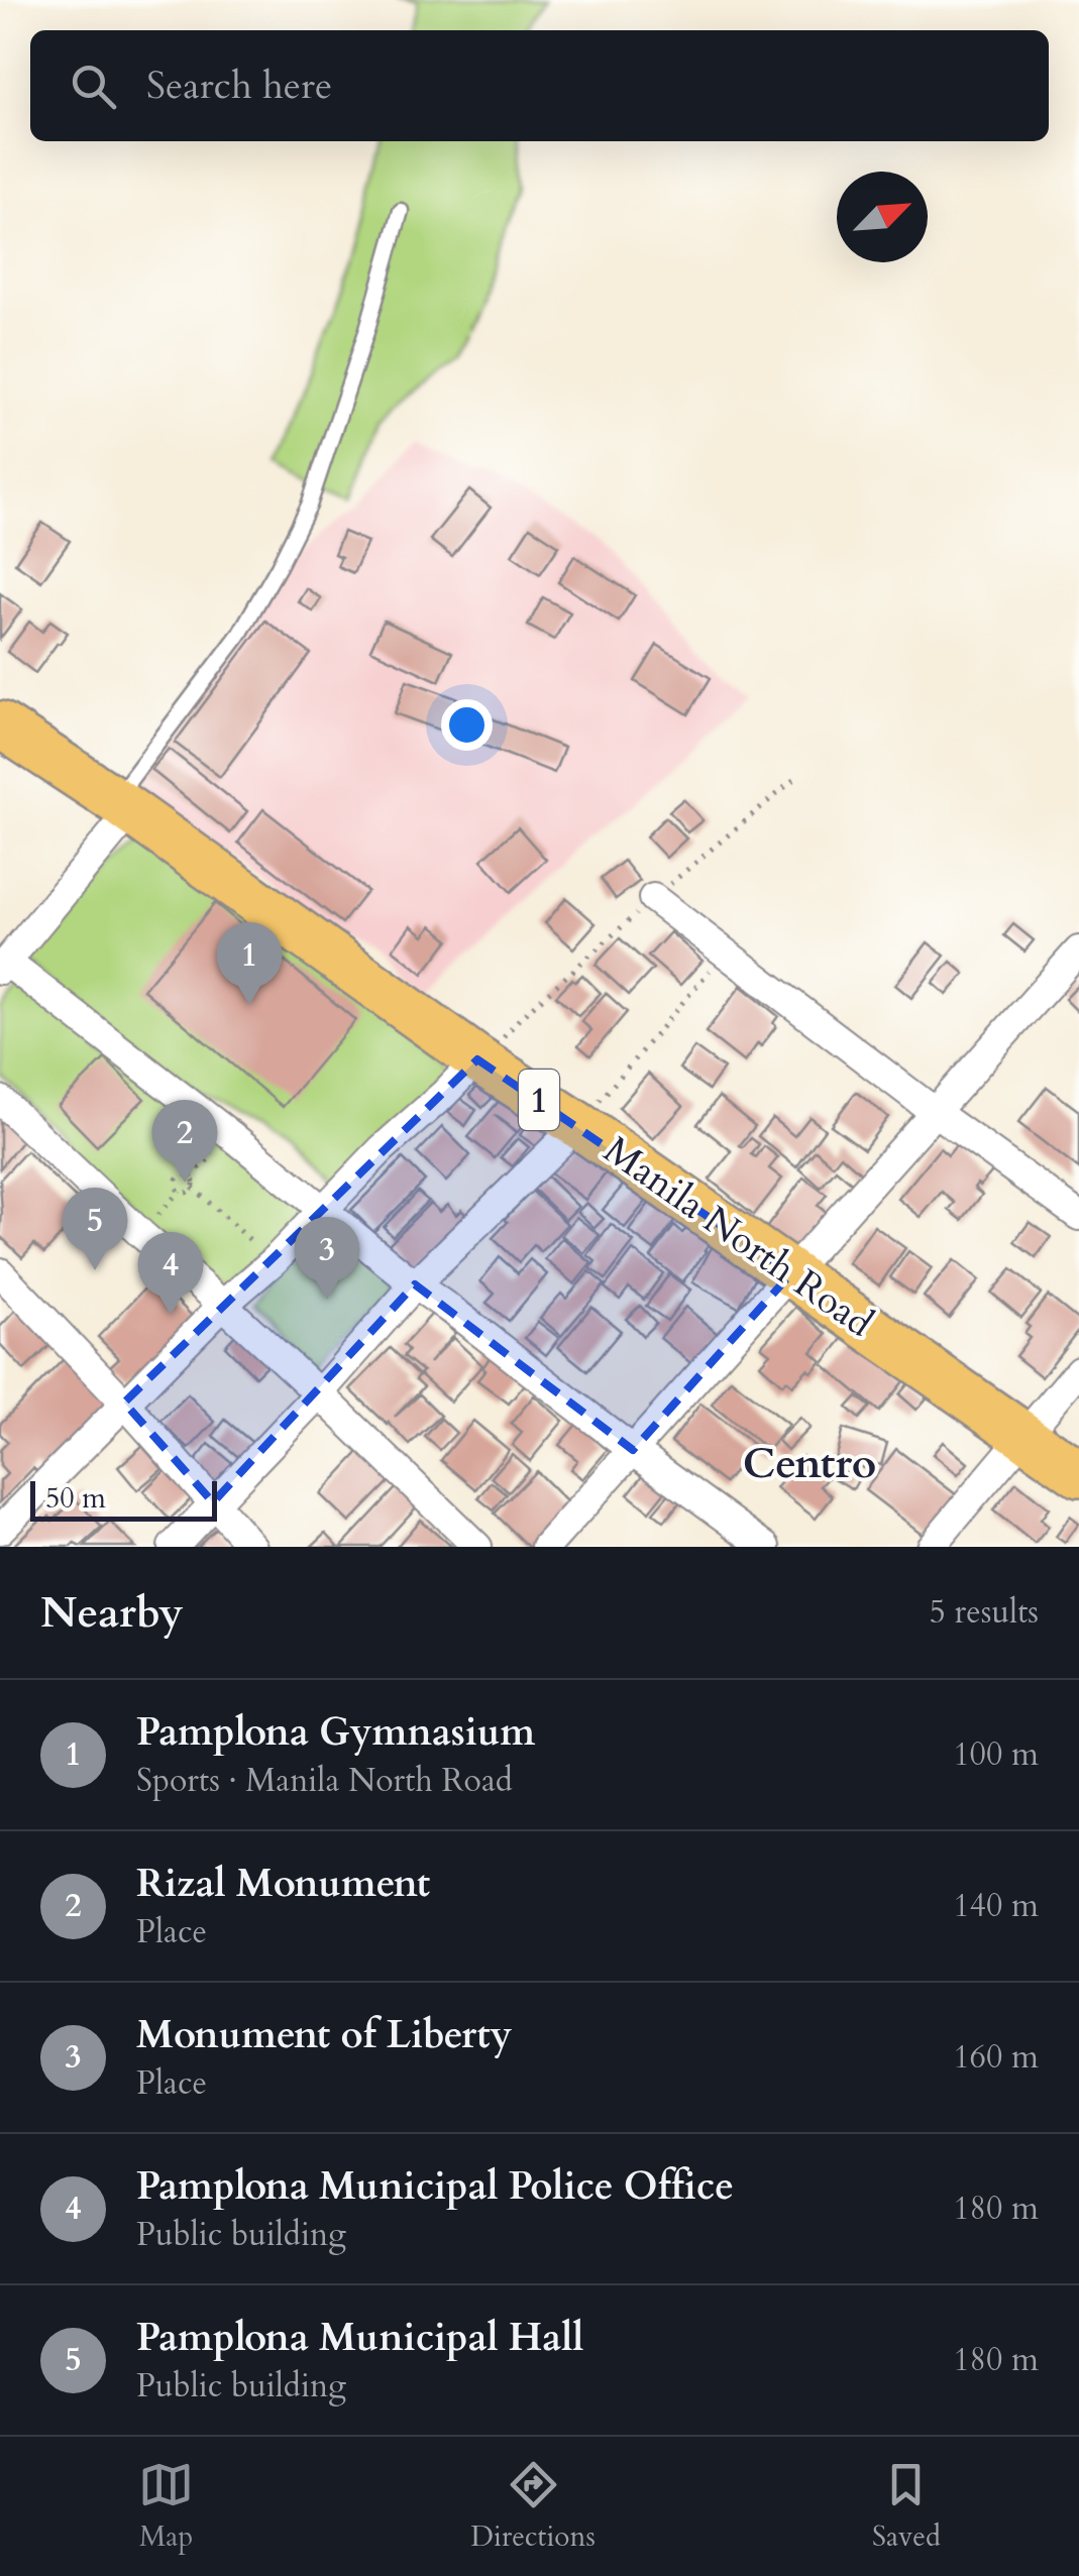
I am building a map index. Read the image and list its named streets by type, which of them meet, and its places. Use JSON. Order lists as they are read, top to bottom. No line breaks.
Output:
{"streets":{"highway":["1","Manila North Road"]},"districts":["Centro"],"scale_bar":"50 m","north":"top right","page":{"search":"Search here","pins":["1","2","5","3","4"],"scale":"50 m","heading":["Nearby","5 results"],"list":[{"mark":"1","name":"Pamplona Gymnasium","note":"Sports · Manila North Road","value":"100 m"},{"mark":"2","name":"Rizal Monument","note":"Place","value":"140 m"},{"mark":"3","name":"Monument of Liberty","note":"Place","value":"160 m"},{"mark":"4","name":"Pamplona Municipal Police Office","note":"Public building","value":"180 m"},{"mark":"5","name":"Pamplona Municipal Hall","note":"Public building","value":"180 m"}],"nav":["Map","Directions","Saved"]}}
